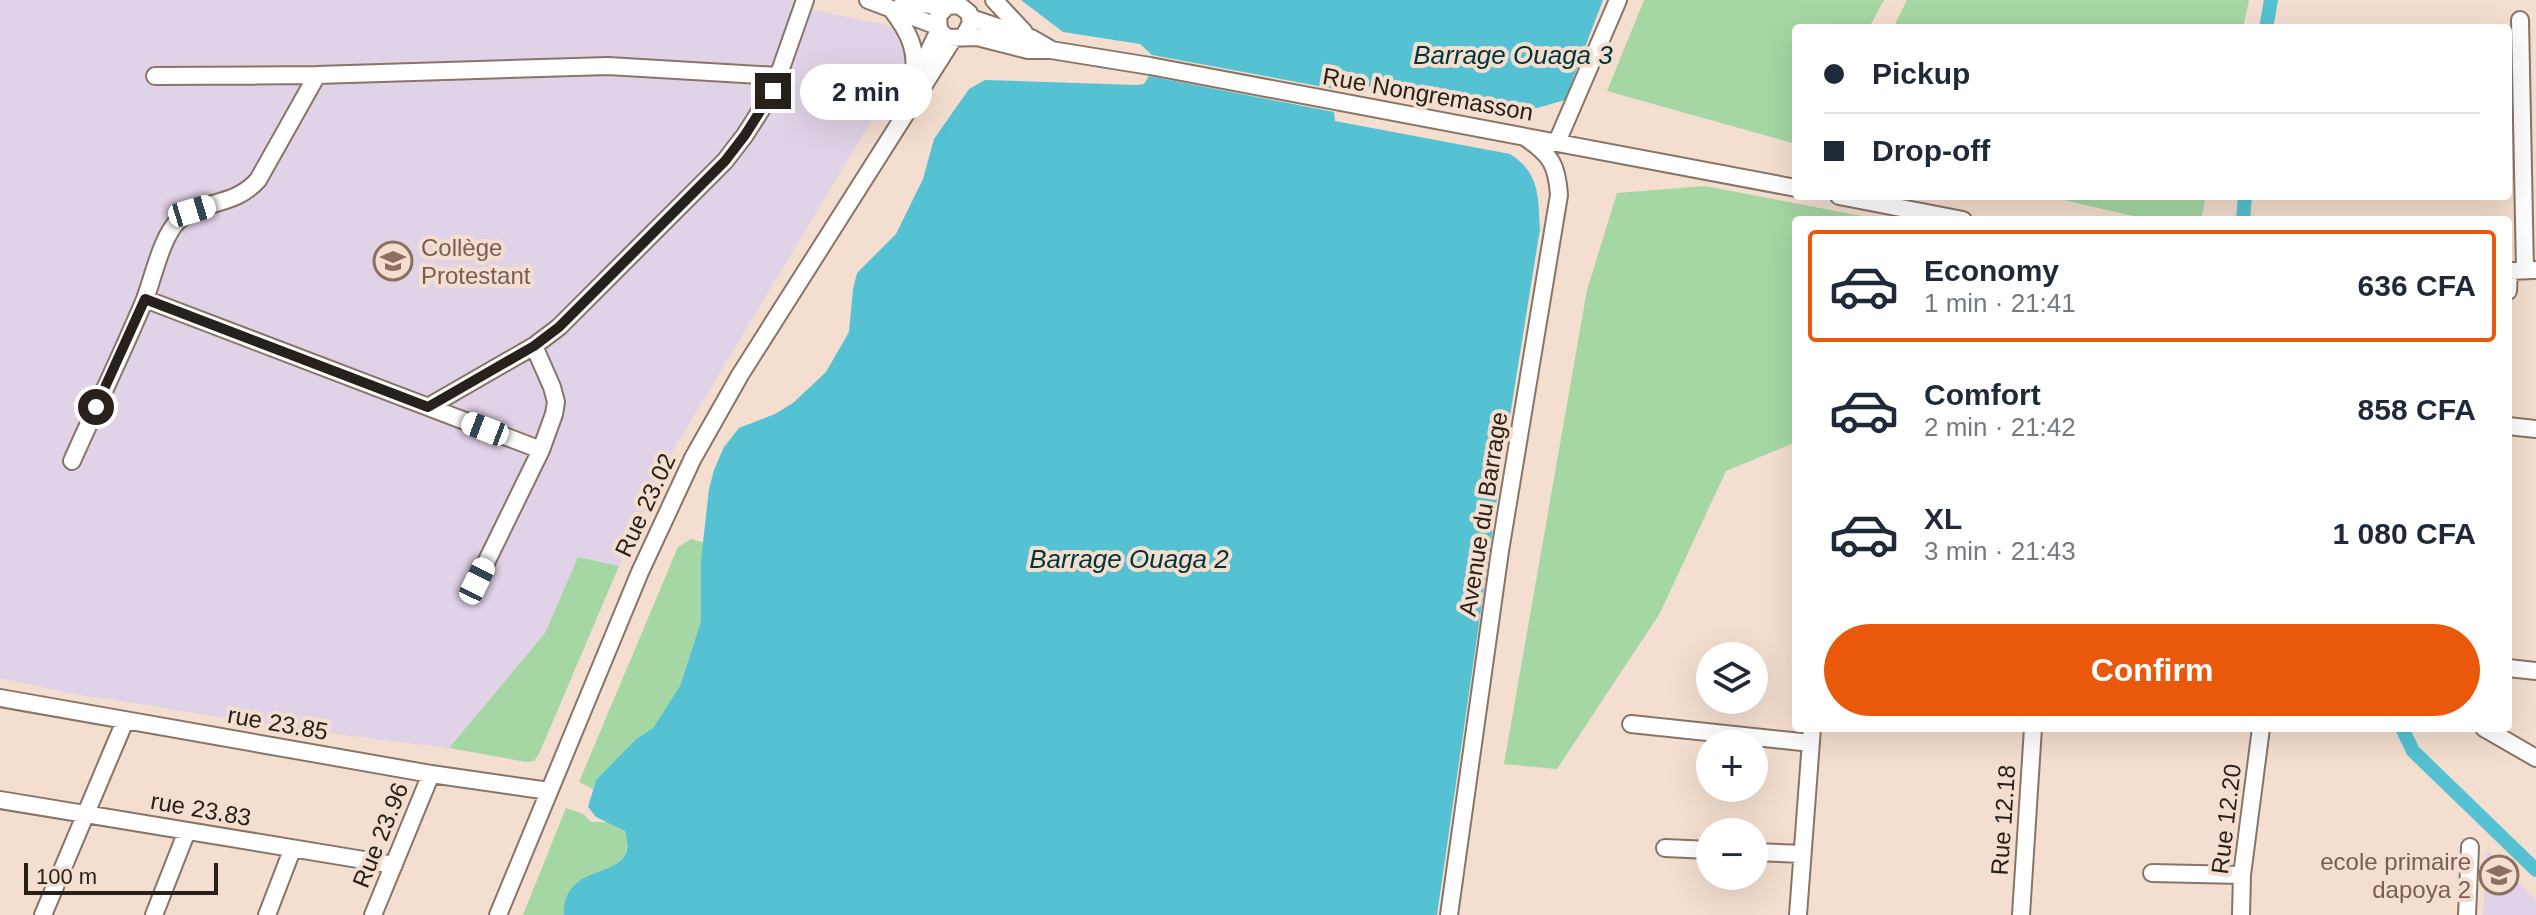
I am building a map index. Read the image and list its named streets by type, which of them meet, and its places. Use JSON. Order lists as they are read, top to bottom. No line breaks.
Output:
{"streets":{"street":["Rue Nongremasson","Rue 23.02","Avenue du Barrage","rue 23.85","rue 23.83","Rue 12.20","Rue 12.18","Rue 23.96"]},"crossings":[["Rue Nongremasson","Rue 23.02"],["Rue Nongremasson","Avenue du Barrage"],["Rue 23.02","rue 23.85"],["rue 23.85","Rue 23.96"],["rue 23.83","Rue 23.96"]],"water":["Barrage Ouaga 3","Barrage Ouaga 2"],"places":{"school or university":["Collège Protestant","ecole primaire dapoya 2"]},"scale_bar":"100 m","page":{"banner":["Pickup","Drop-off"],"bubble":"2 min","list":[{"name":"Economy","note":"1 min · 21:41","value":"636 CFA"},{"name":"Comfort","note":"2 min · 21:42","value":"858 CFA"},{"name":"XL","note":"3 min · 21:43","value":"1 080 CFA"}],"buttons":"Confirm","map_buttons":["+","−"],"scale":"100 m"}}
